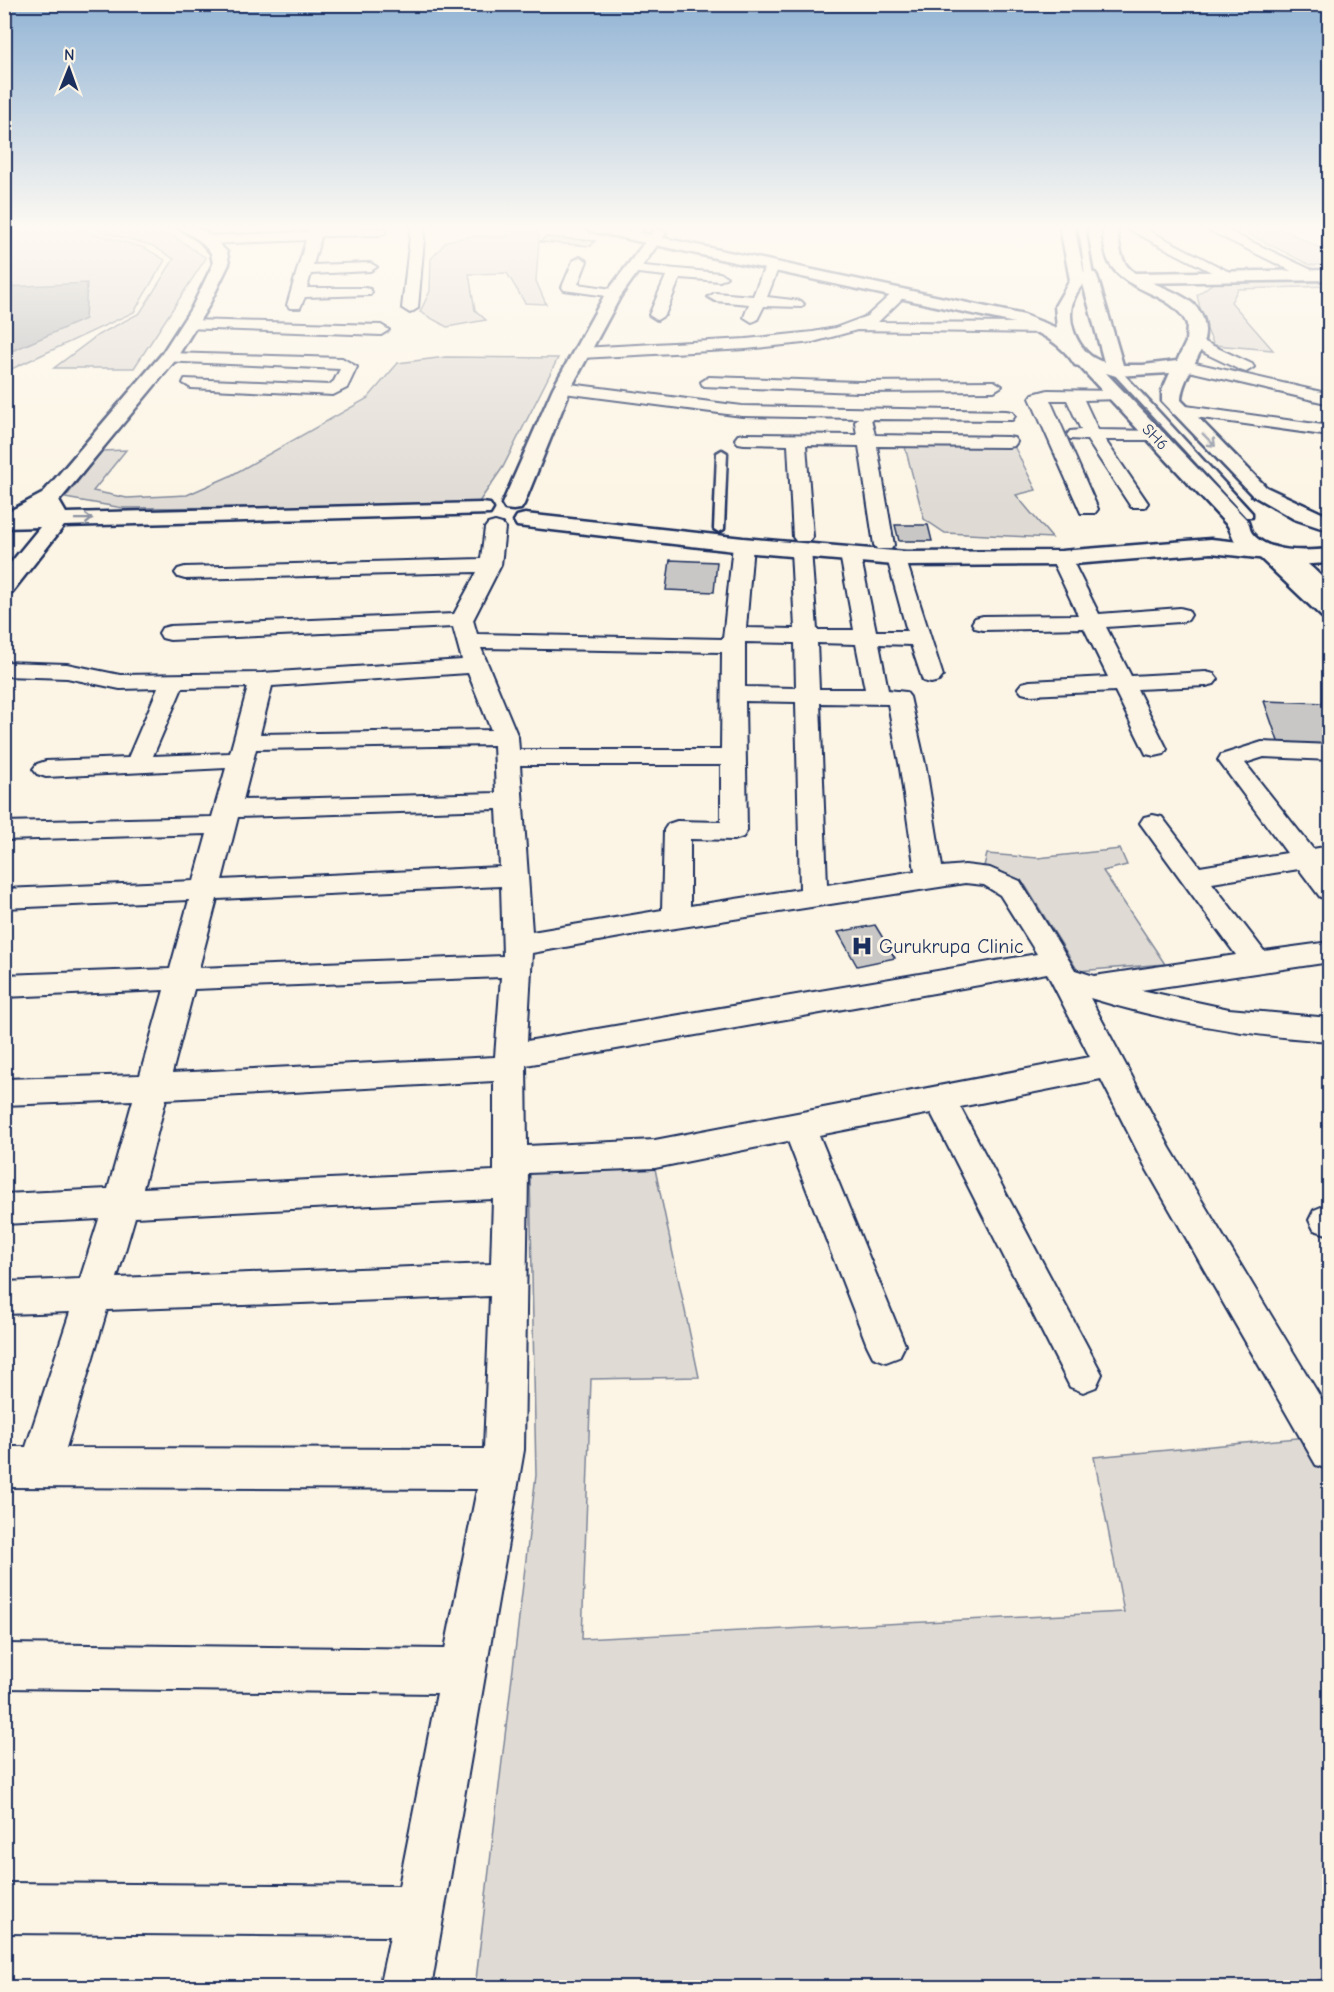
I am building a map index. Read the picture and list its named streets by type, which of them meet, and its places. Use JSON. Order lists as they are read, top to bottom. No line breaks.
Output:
{"streets":{"main road":["SH6"]},"places":{"hospital":["Gurukrupa Clinic"]},"north":"top"}
